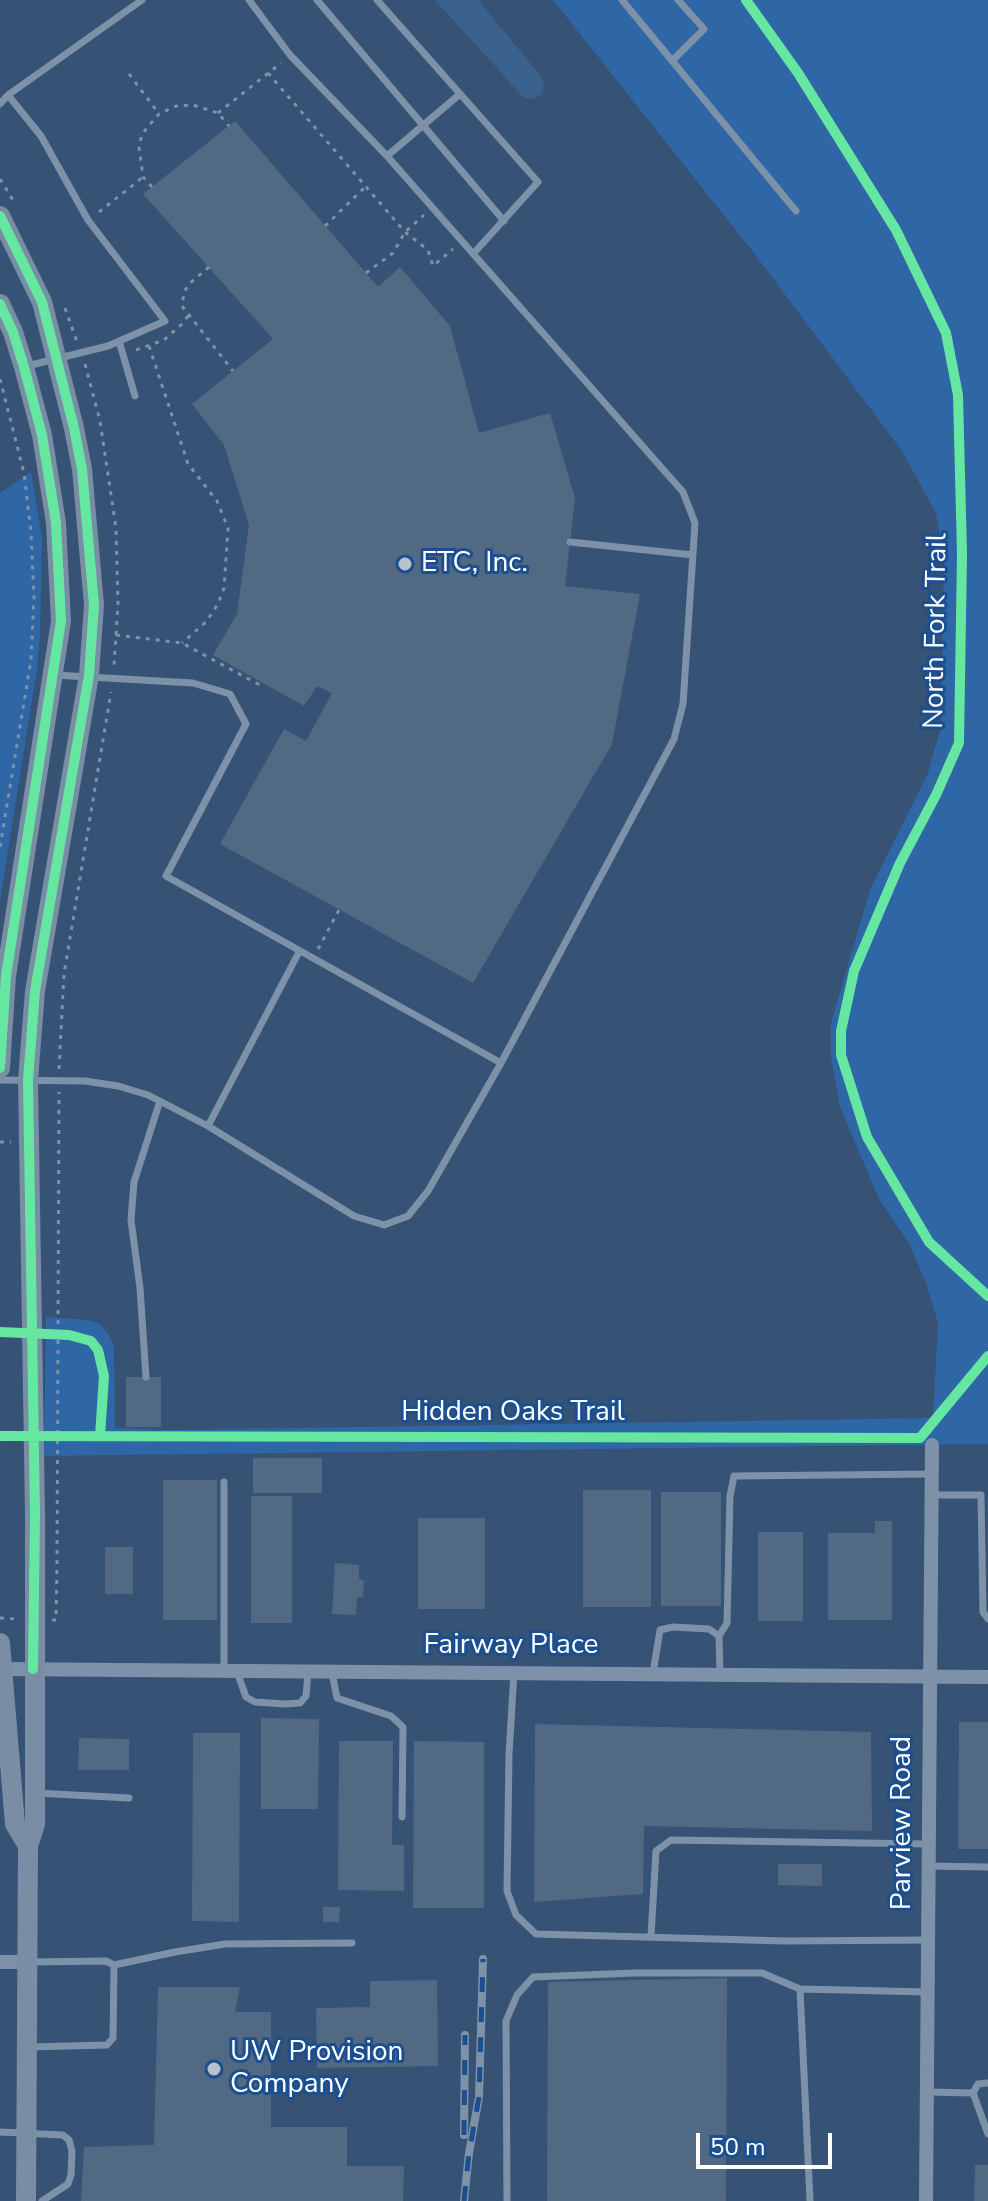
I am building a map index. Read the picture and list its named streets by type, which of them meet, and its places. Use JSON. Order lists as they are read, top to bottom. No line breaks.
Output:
{"streets":{"street":["Fairway Place","Parview Road"],"cycle path":["North Fork Trail","Hidden Oaks Trail"]},"crossings":[["Fairway Place","Parview Road"]],"places":["ETC, Inc.","UW Provision Company"],"scale_bar":"50 m"}
